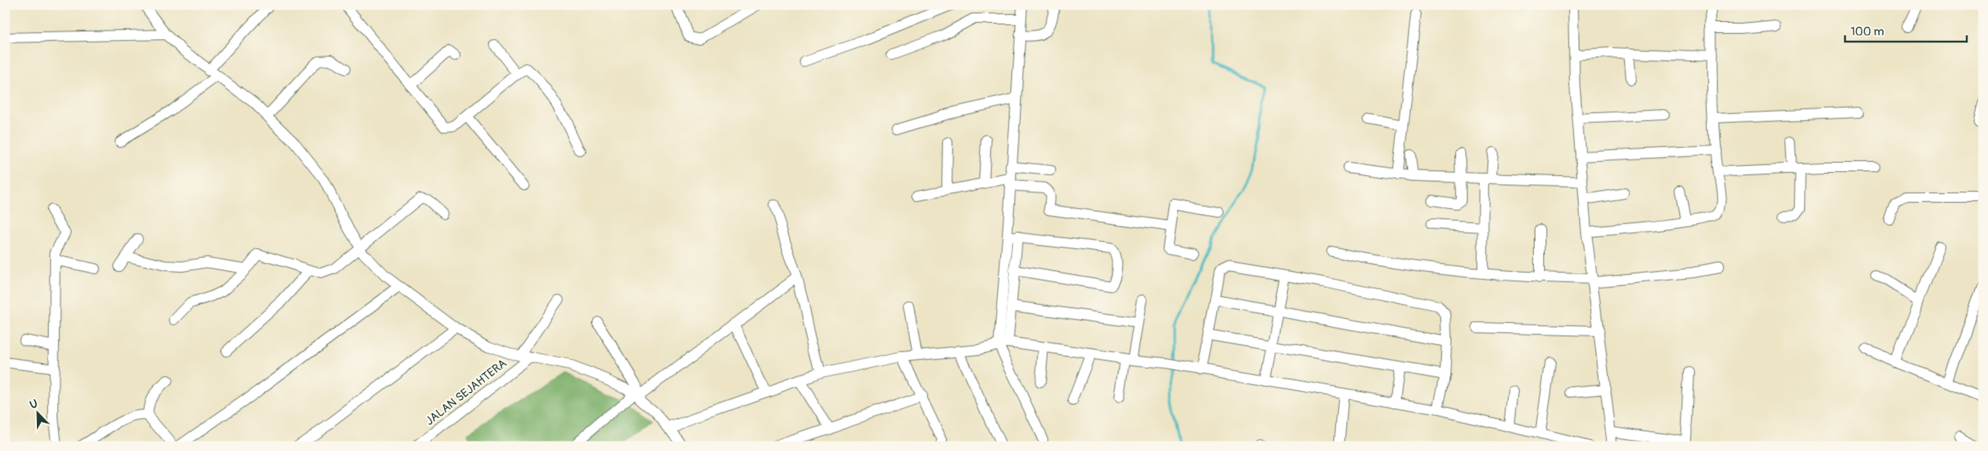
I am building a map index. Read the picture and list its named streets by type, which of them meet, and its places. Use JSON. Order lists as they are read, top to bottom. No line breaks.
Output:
{"streets":{"street":["JALAN SEJAHTERA"]},"scale_bar":"100 m","north":"top left"}
